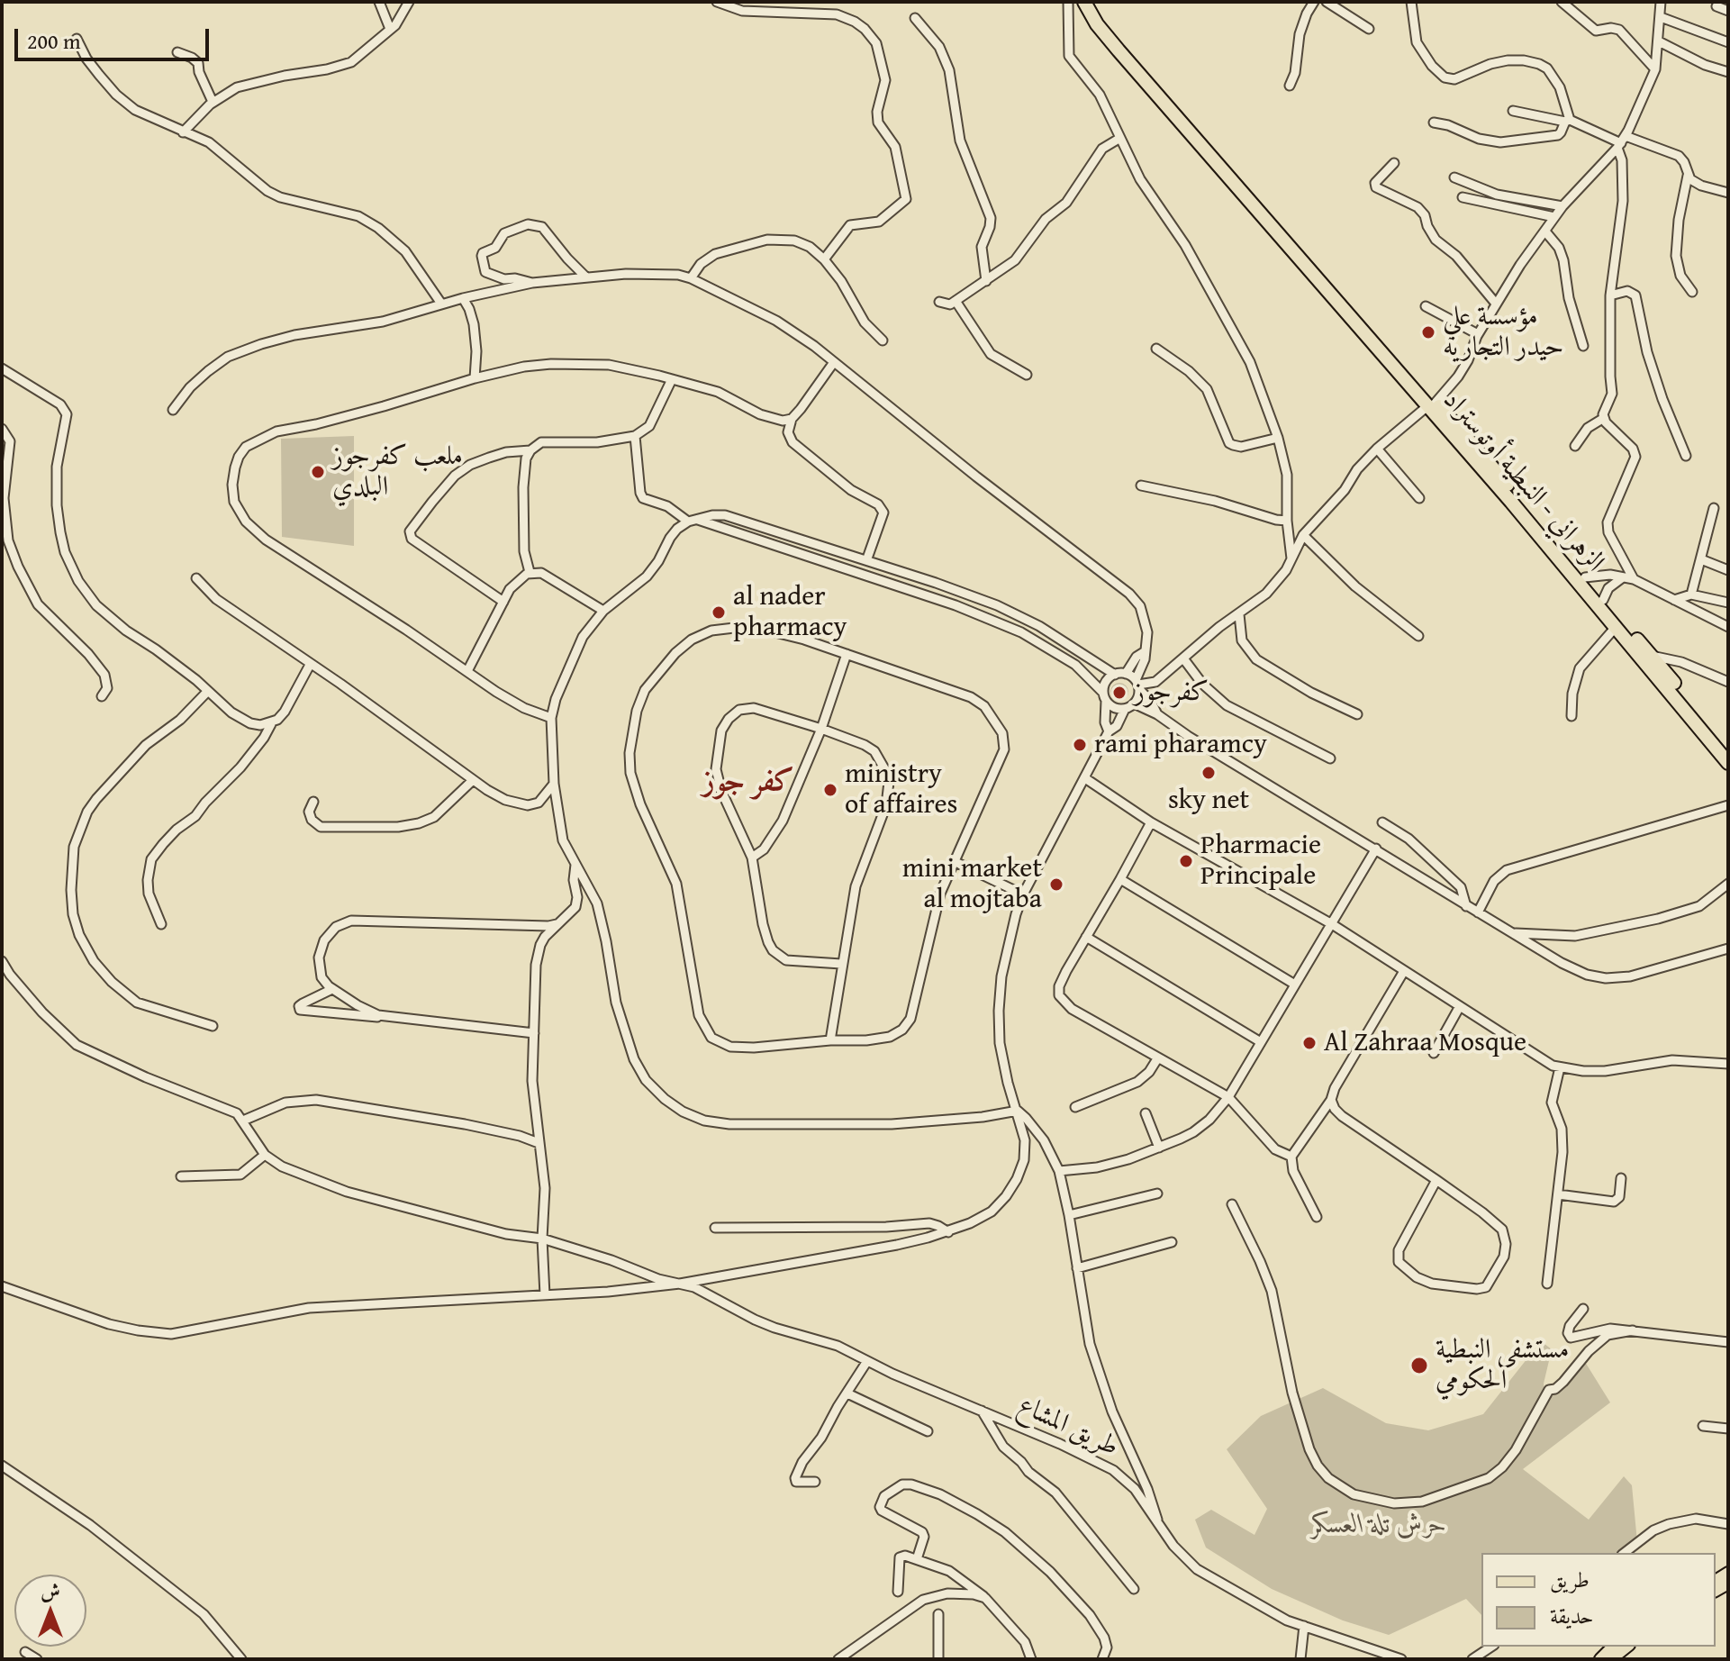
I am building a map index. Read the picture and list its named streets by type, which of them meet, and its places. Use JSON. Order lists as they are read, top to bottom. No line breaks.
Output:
{"streets":{"highway":["الزهراني - النبطية أوتوستراد"],"street":["طريق المشاع"]},"districts":["كفر جوز"],"parks":["حرش تلة العسكر"],"places":["مؤسسة علي حيدر التجاريه","ملعب كفرجوز البلدي","al nader pharmacy","كفرجوز","rami pharamcy","sky net","ministry of affaires","Pharmacie Principale","mini market al mojtaba","Al Zahraa Mosque","مستشفى النبطية الحكومي"],"legend":["طريق","حديقة"],"scale_bar":"200 m","north":"top"}
